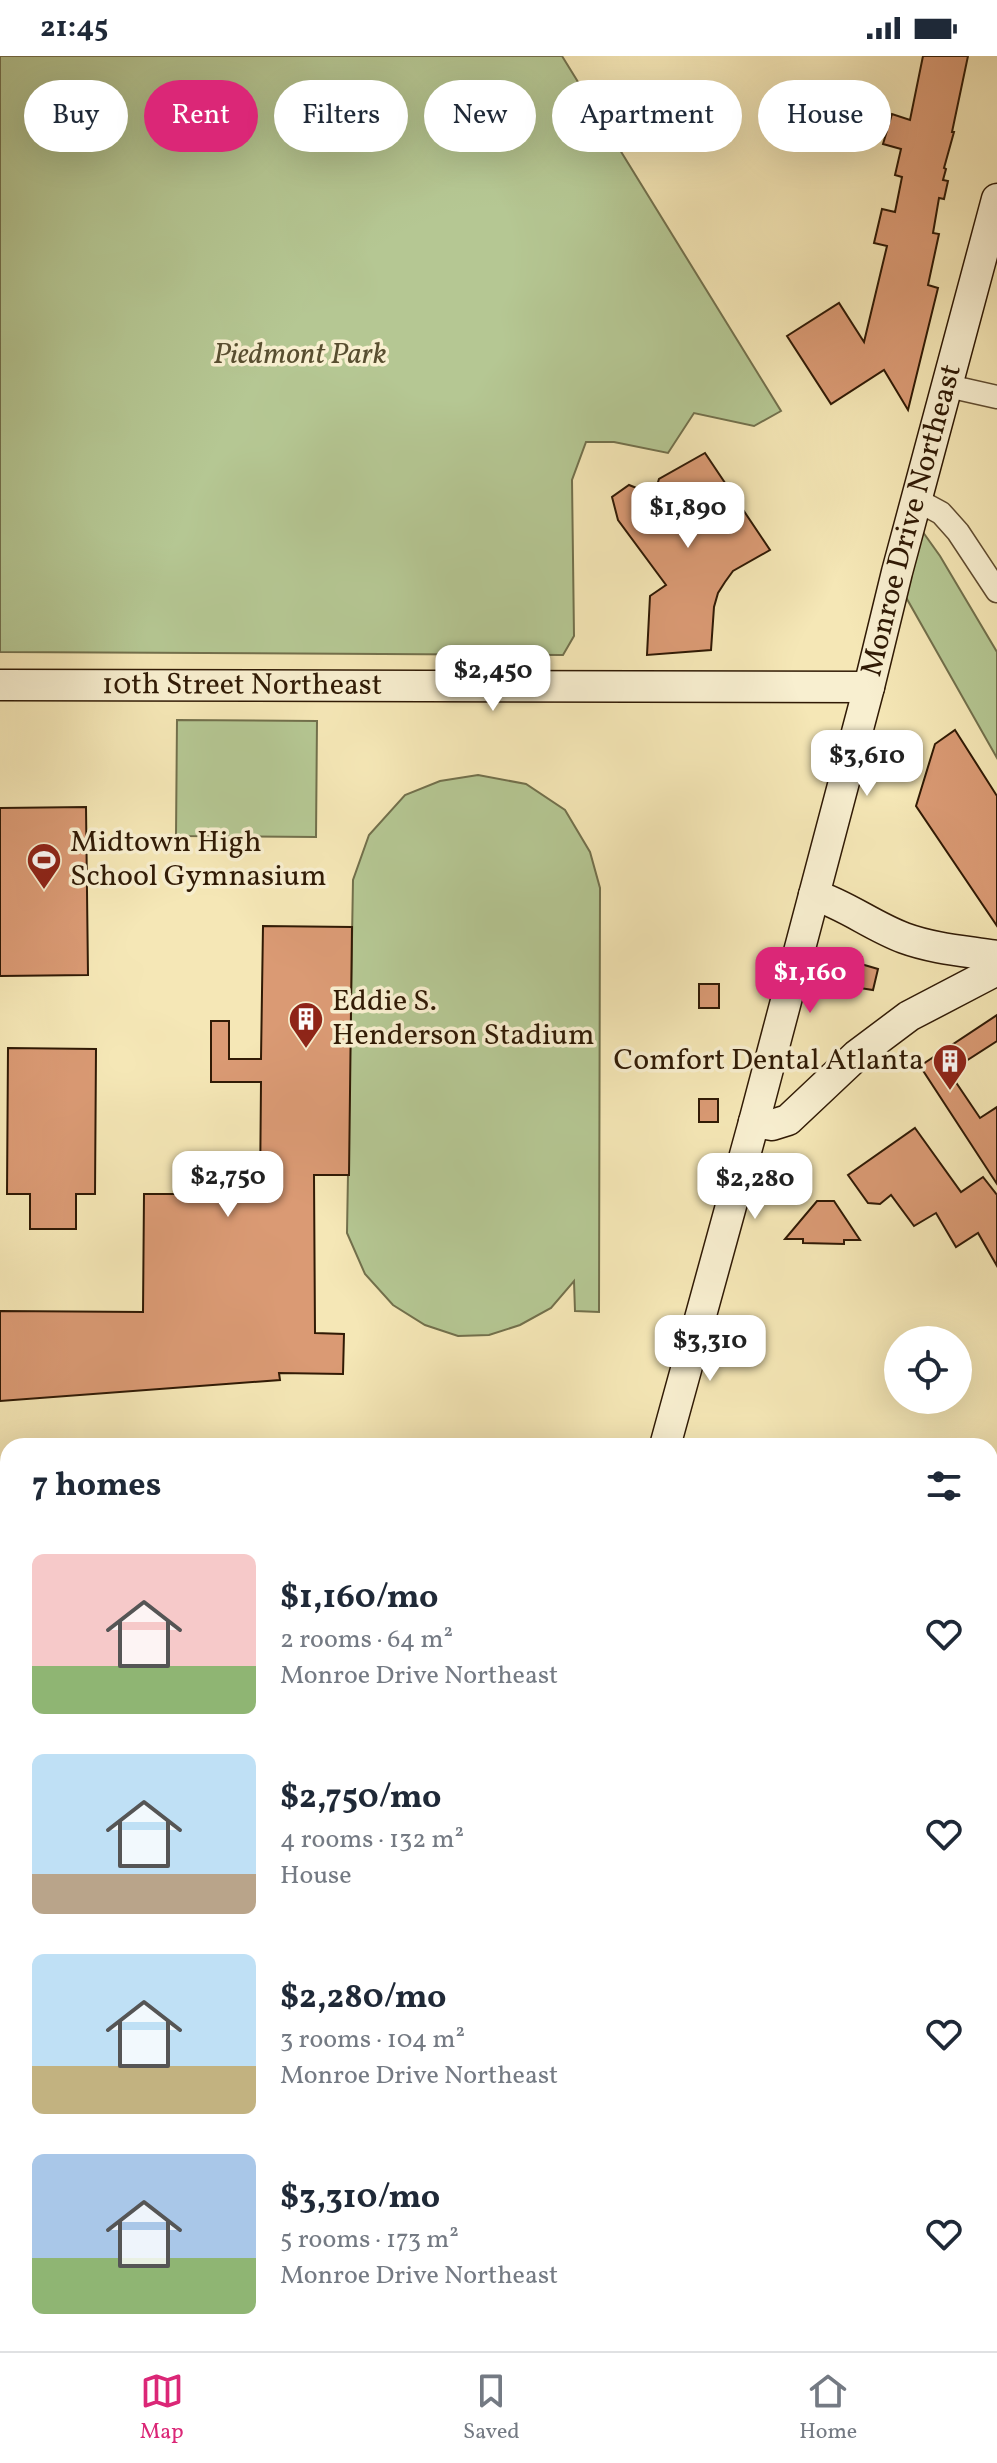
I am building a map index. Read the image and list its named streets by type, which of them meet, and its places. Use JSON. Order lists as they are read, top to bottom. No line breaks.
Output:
{"streets":{"main road":["Monroe Drive Northeast","10th Street Northeast"]},"crossings":[["Monroe Drive Northeast","10th Street Northeast"]],"parks":["Piedmont Park"],"places":{"sports":["Midtown High School Gymnasium"],"building":["Eddie S. Henderson Stadium","Comfort Dental Atlanta"]},"page":{"status":"21:45","chip":["Buy","Rent","Filters","New","Apartment","House"],"price":["$1,890","$2,450","$3,610","$1,160","$2,750","$2,280","$3,310"],"heading":"7 homes","list":[{"name":"$1,160/mo","note":"2 rooms · 64 m² · Monroe Drive Northeast"},{"name":"$2,750/mo","note":"4 rooms · 132 m² · House"},{"name":"$2,280/mo","note":"3 rooms · 104 m² · Monroe Drive Northeast"},{"name":"$3,310/mo","note":"5 rooms · 173 m² · Monroe Drive Northeast"}],"tabs":["Map","Saved","Home"]}}
